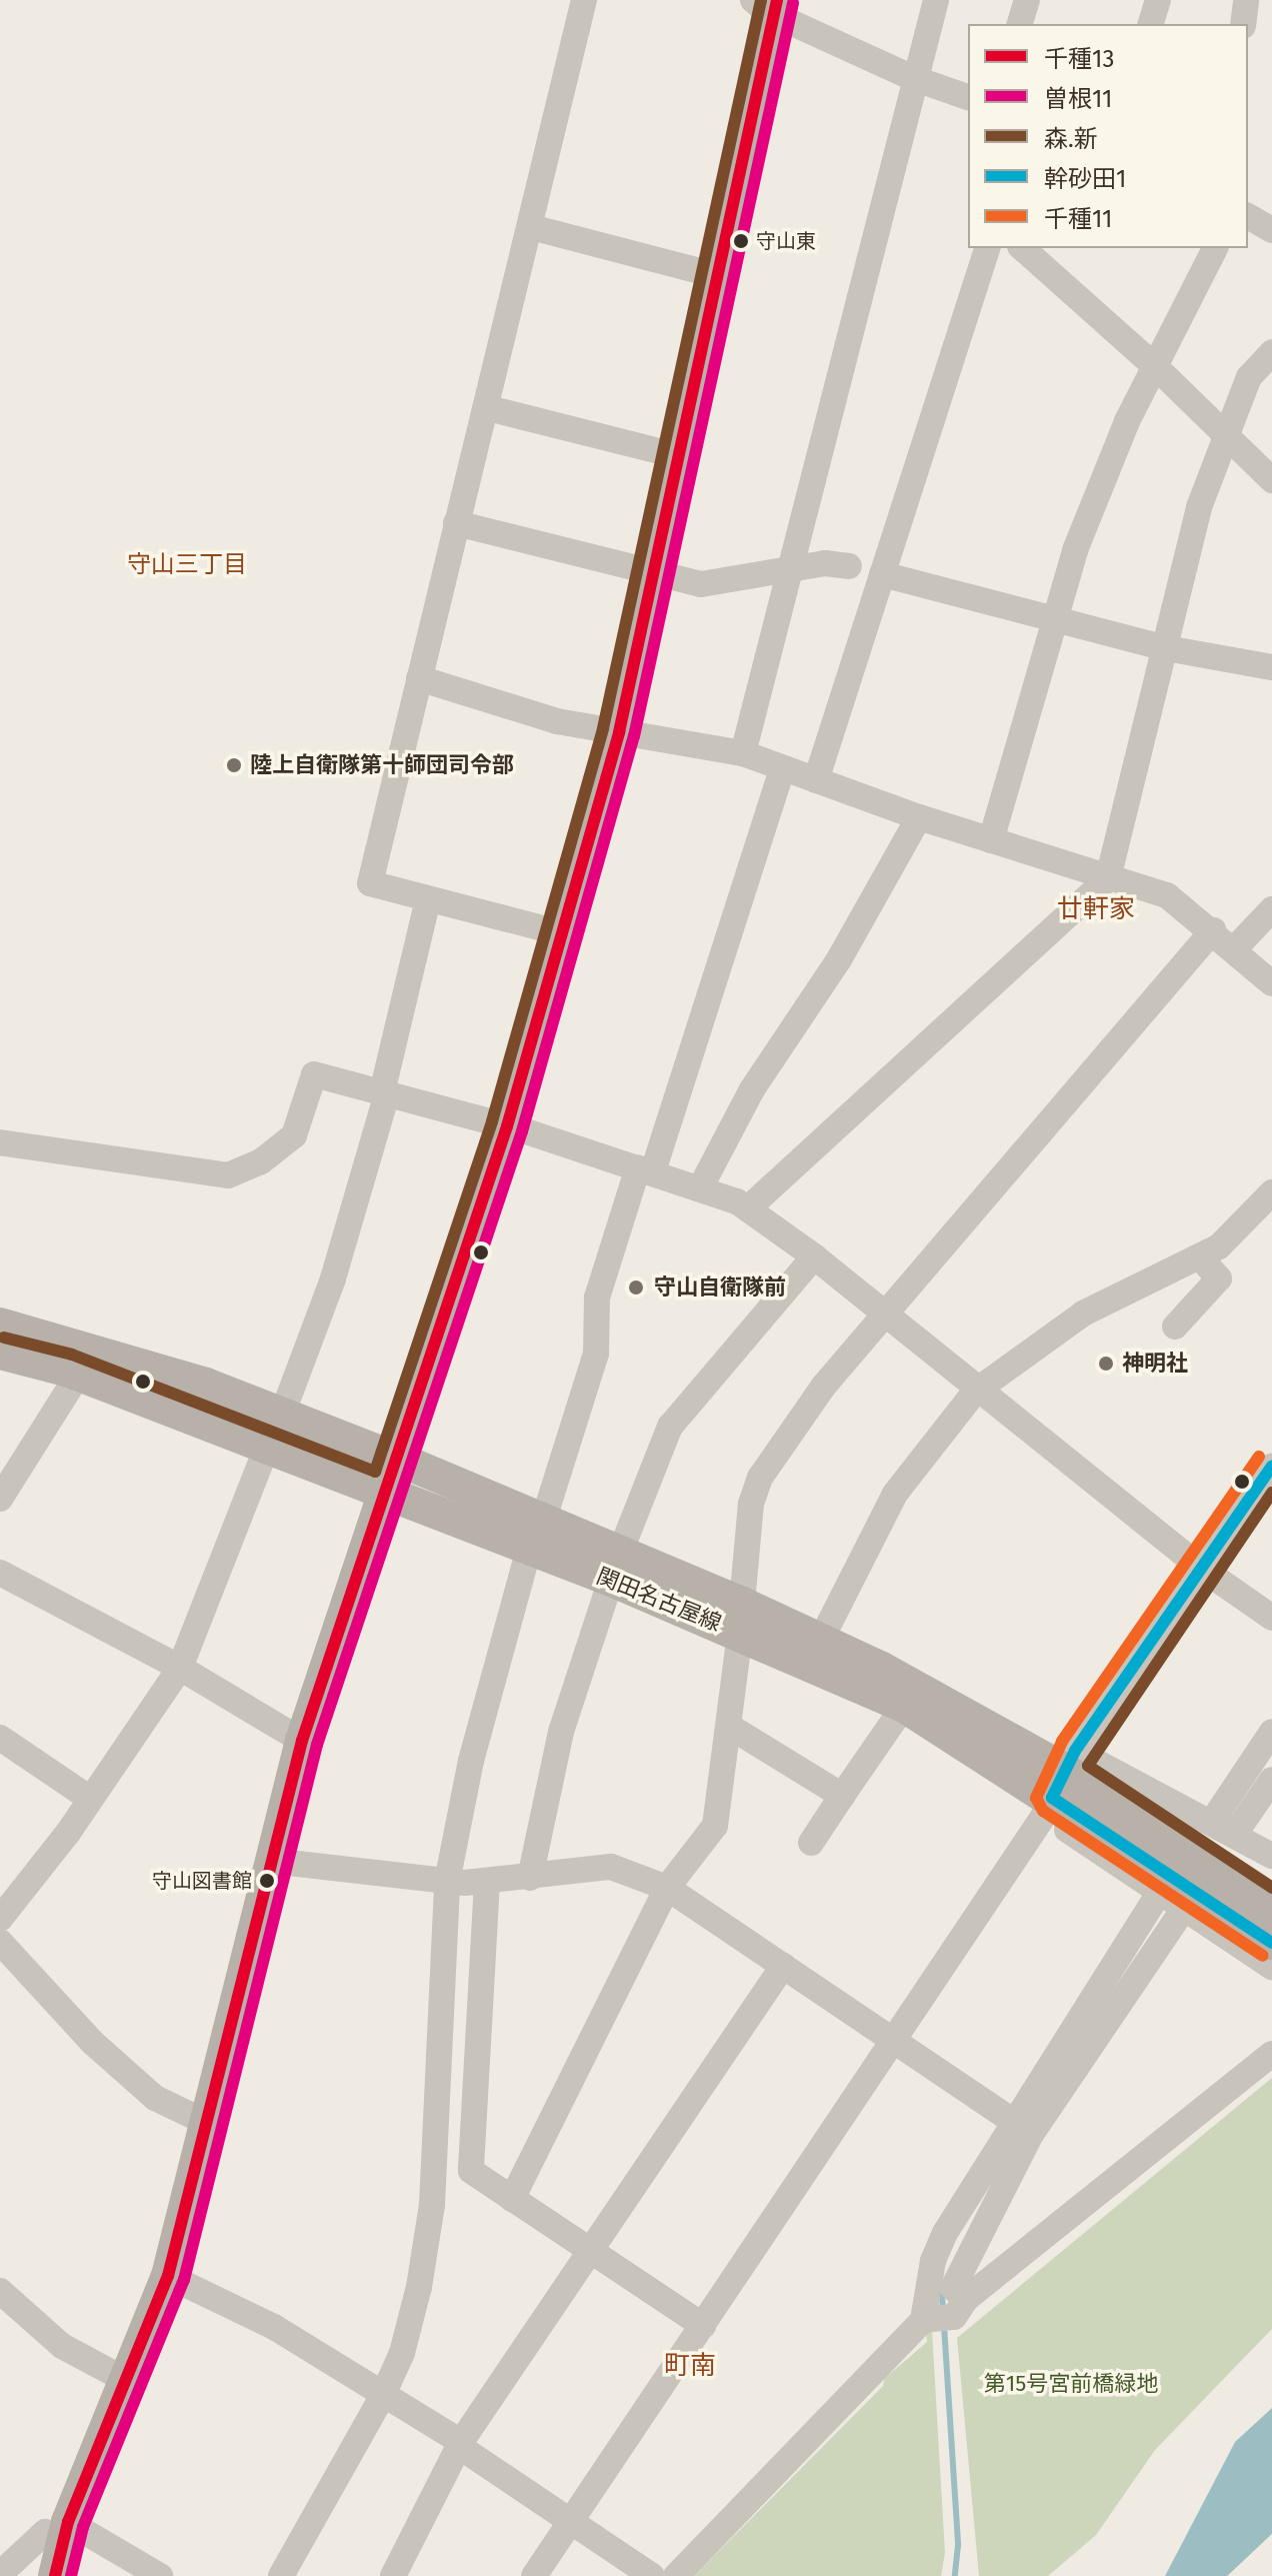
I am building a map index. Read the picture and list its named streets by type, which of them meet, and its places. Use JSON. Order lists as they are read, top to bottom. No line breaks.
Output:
{"streets":{"main road":["関田名古屋線"]},"districts":["守山三丁目","廿軒家","町南"],"parks":["第15号宮前橋緑地"],"places":["守山東","陸上自衛隊第十師団司令部","守山自衛隊前","神明社","守山図書館"],"lines":["transit line 千種13","transit line 森.新","transit line 曽根11","transit line 千種11","transit line 幹砂田1"],"legend":["千種13","曽根11","森.新","幹砂田1","千種11"]}
